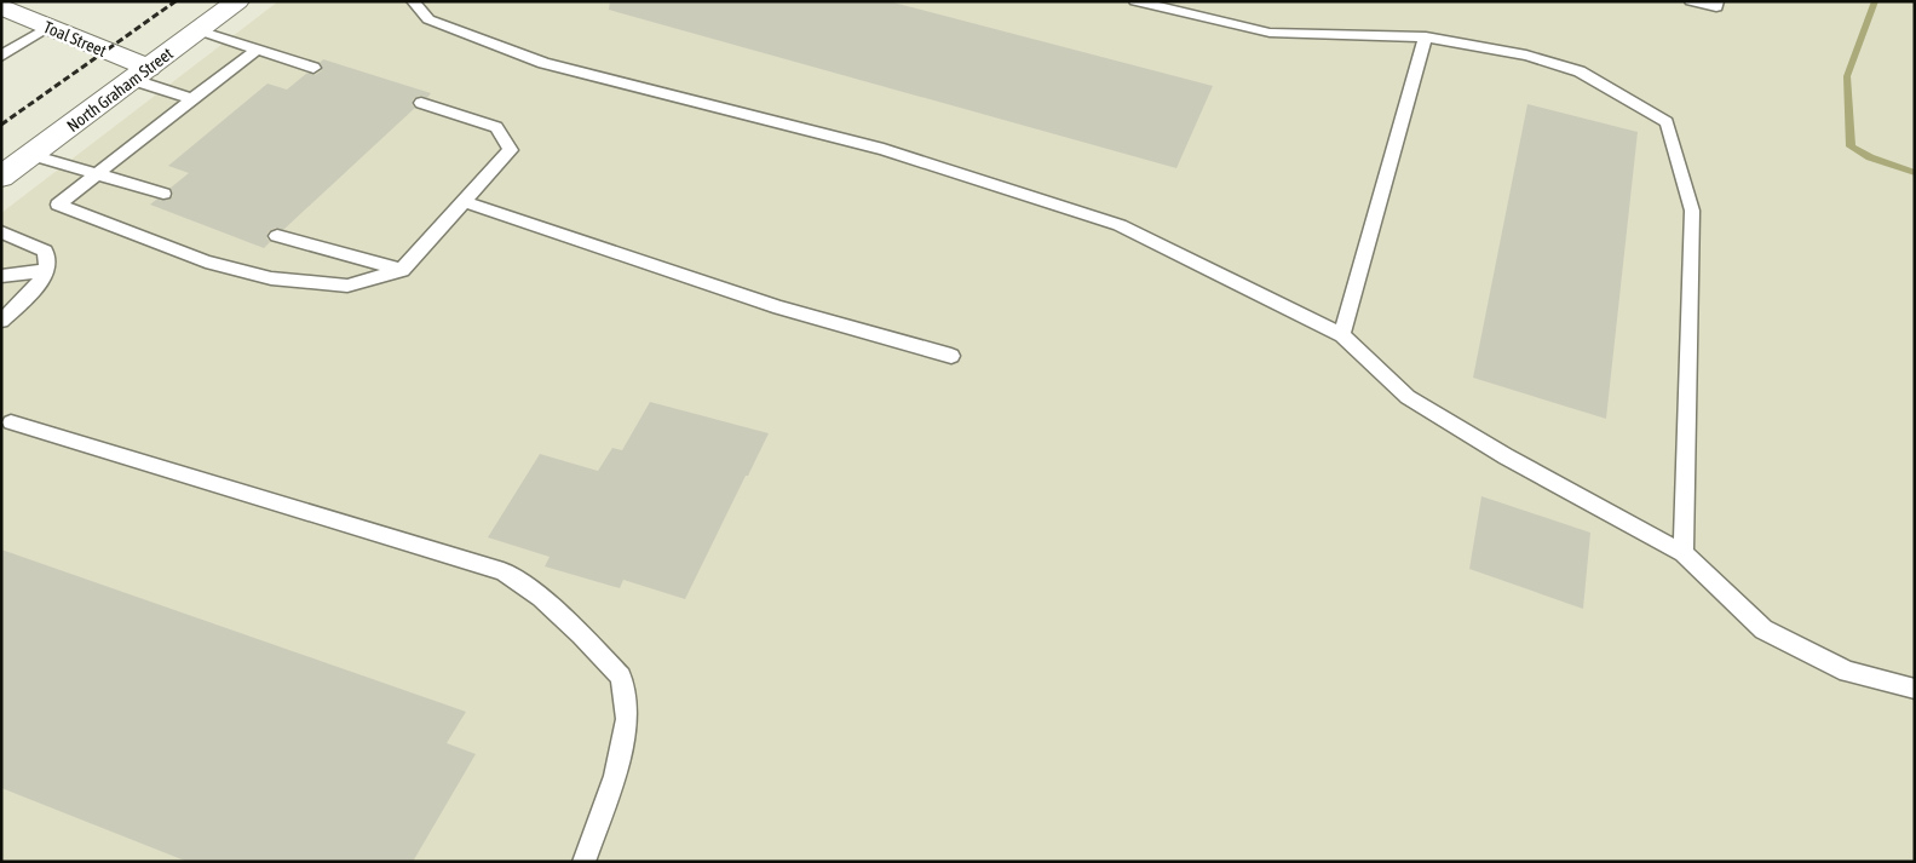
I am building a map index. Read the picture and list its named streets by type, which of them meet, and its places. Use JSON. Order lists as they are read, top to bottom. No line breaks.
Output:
{"streets":{"main road":["Toal Street","North Graham Street"]},"crossings":[["Toal Street","North Graham Street"]]}
